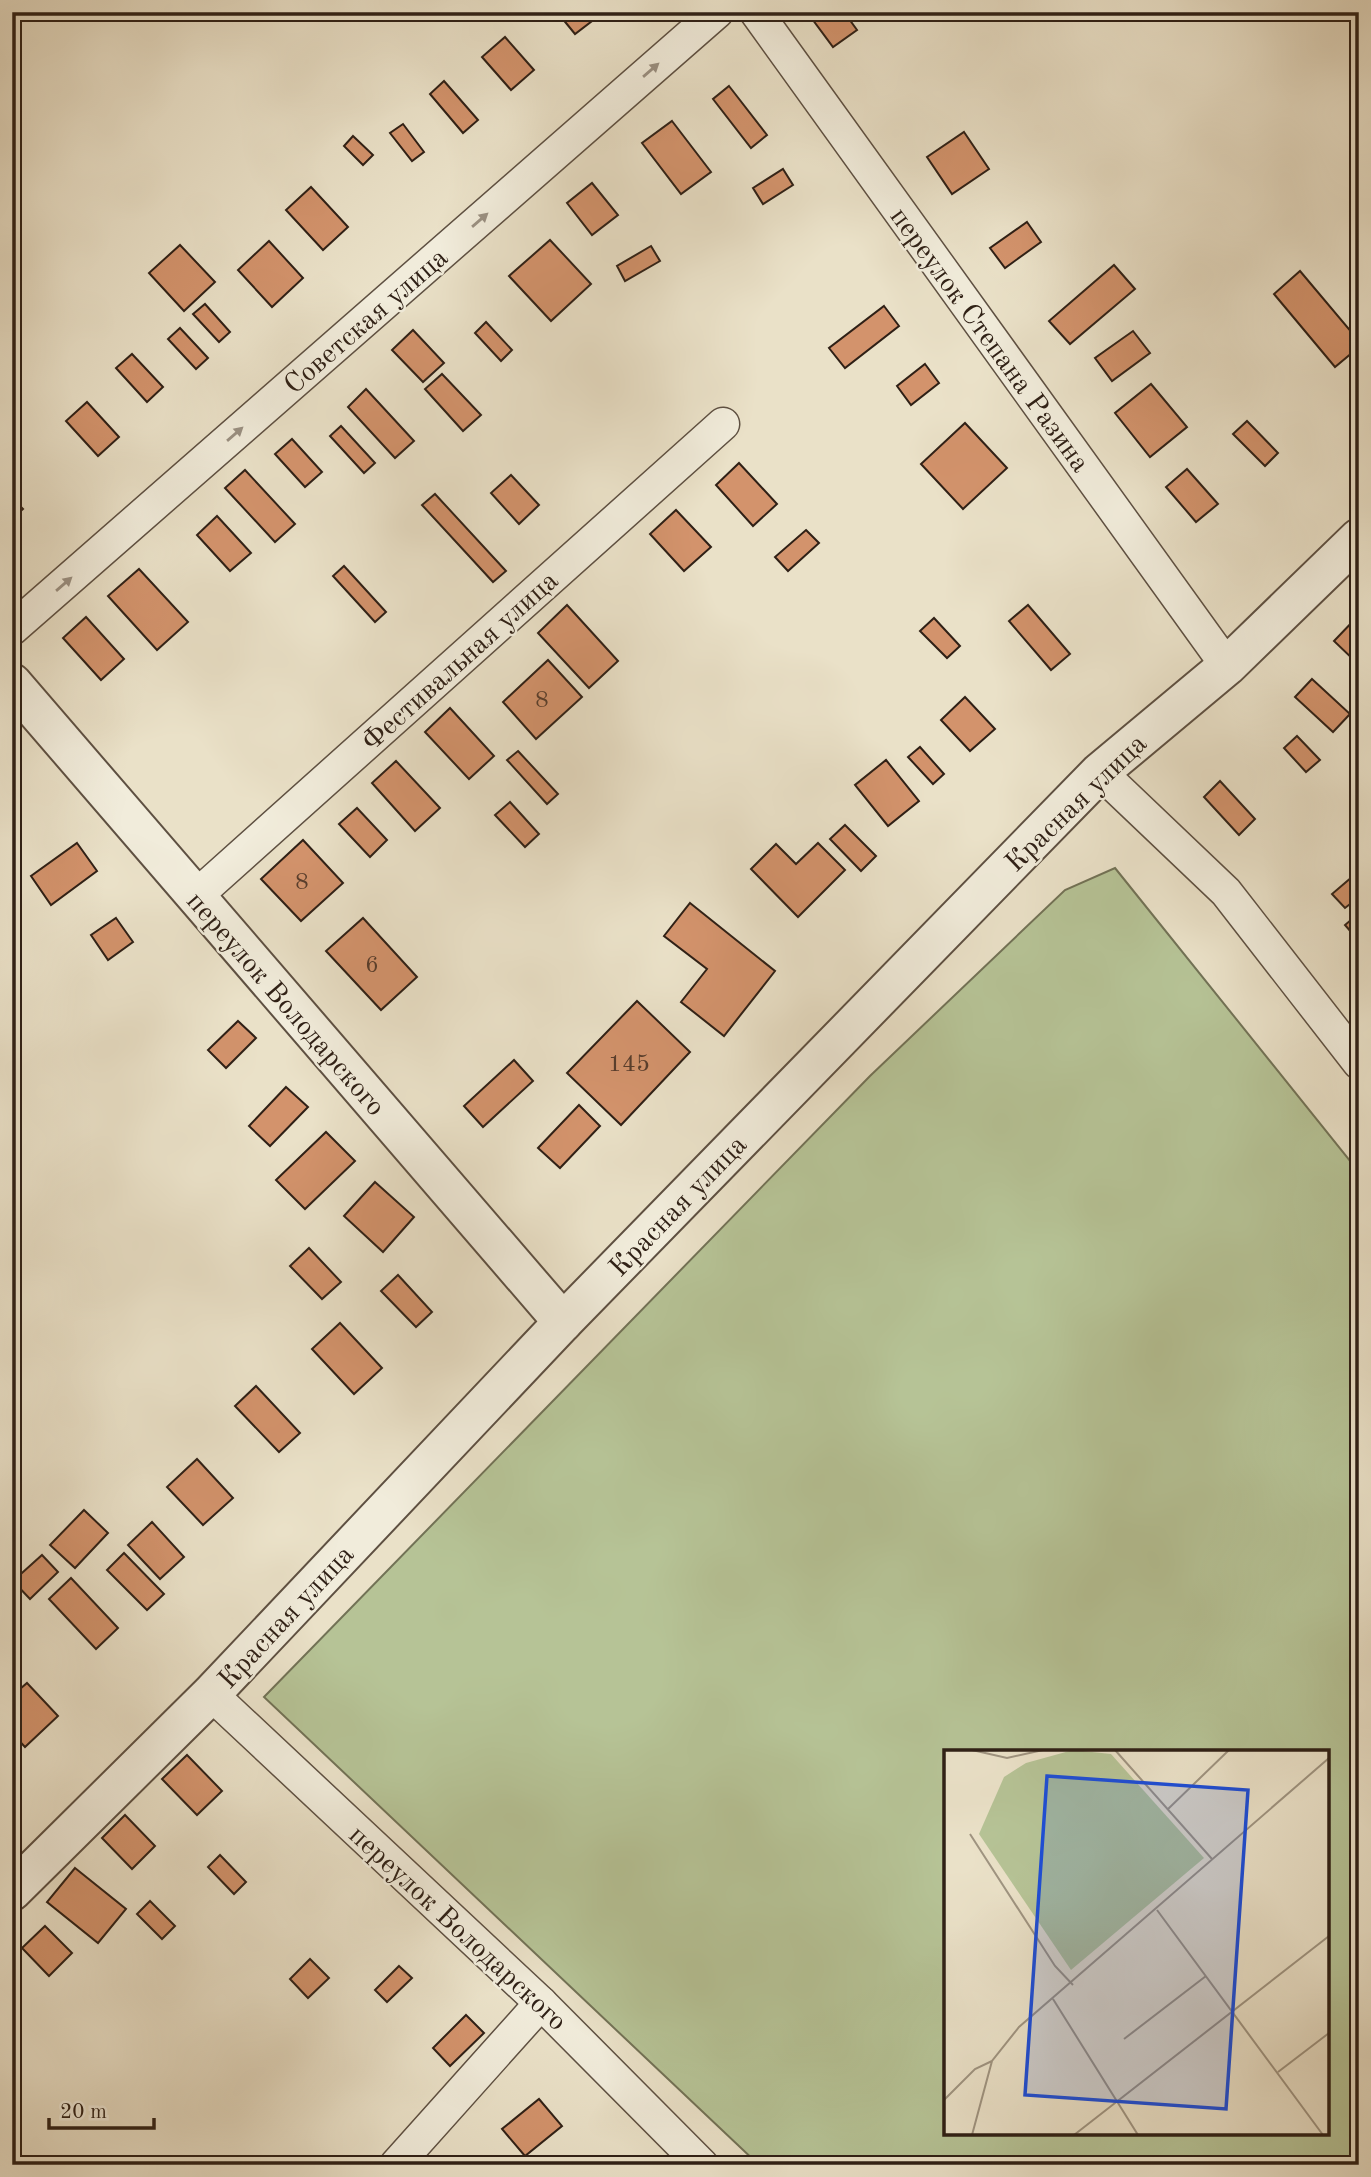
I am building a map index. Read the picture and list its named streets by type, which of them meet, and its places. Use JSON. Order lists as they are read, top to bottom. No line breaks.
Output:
{"streets":{"street":["Советская улица","переулок Степана Разина","Фестивальная улица","Красная улица","переулок Володарского"]},"crossings":[["переулок Степана Разина","Красная улица"],["Фестивальная улица","переулок Володарского"],["Красная улица","переулок Володарского"]],"one_way":["Советская улица"],"house_numbers":["8","8","6","145"],"scale_bar":"20 m"}
